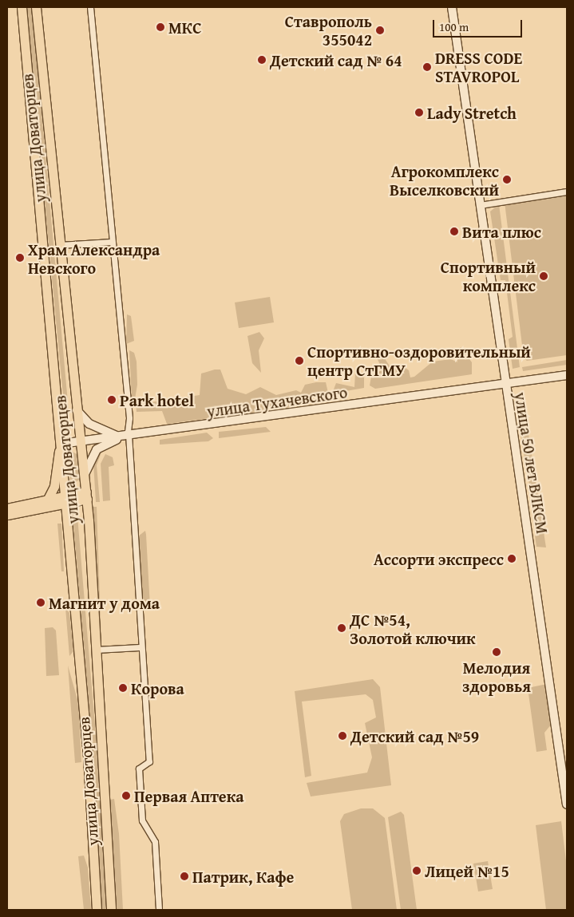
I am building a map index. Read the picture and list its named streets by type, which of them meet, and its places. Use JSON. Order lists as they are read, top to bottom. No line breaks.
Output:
{"streets":{"main road":["улица Доваторцев"],"street":["улица Тухачевского","улица 50 лет ВЛКСМ"]},"crossings":[["улица Доваторцев","улица Тухачевского"],["улица Тухачевского","улица 50 лет ВЛКСМ"]],"places":["МКС","Ставрополь 355042","Детский сад № 64","DRESS CODE STAVROPOL","Lady Stretch","Агрокомплекс Выселковский","Вита плюс","Храм Александра Невского","Спортивный комплекс","Спортивно-оздоровительный центр СтГМУ","Park hotel","Ассорти экспресс","Магнит у дома","ДС №54, Золотой ключик","Мелодия здоровья","Корова","Детский сад №59","Первая Аптека","Лицей №15","Патрик, Кафе"],"scale_bar":"100 m"}
